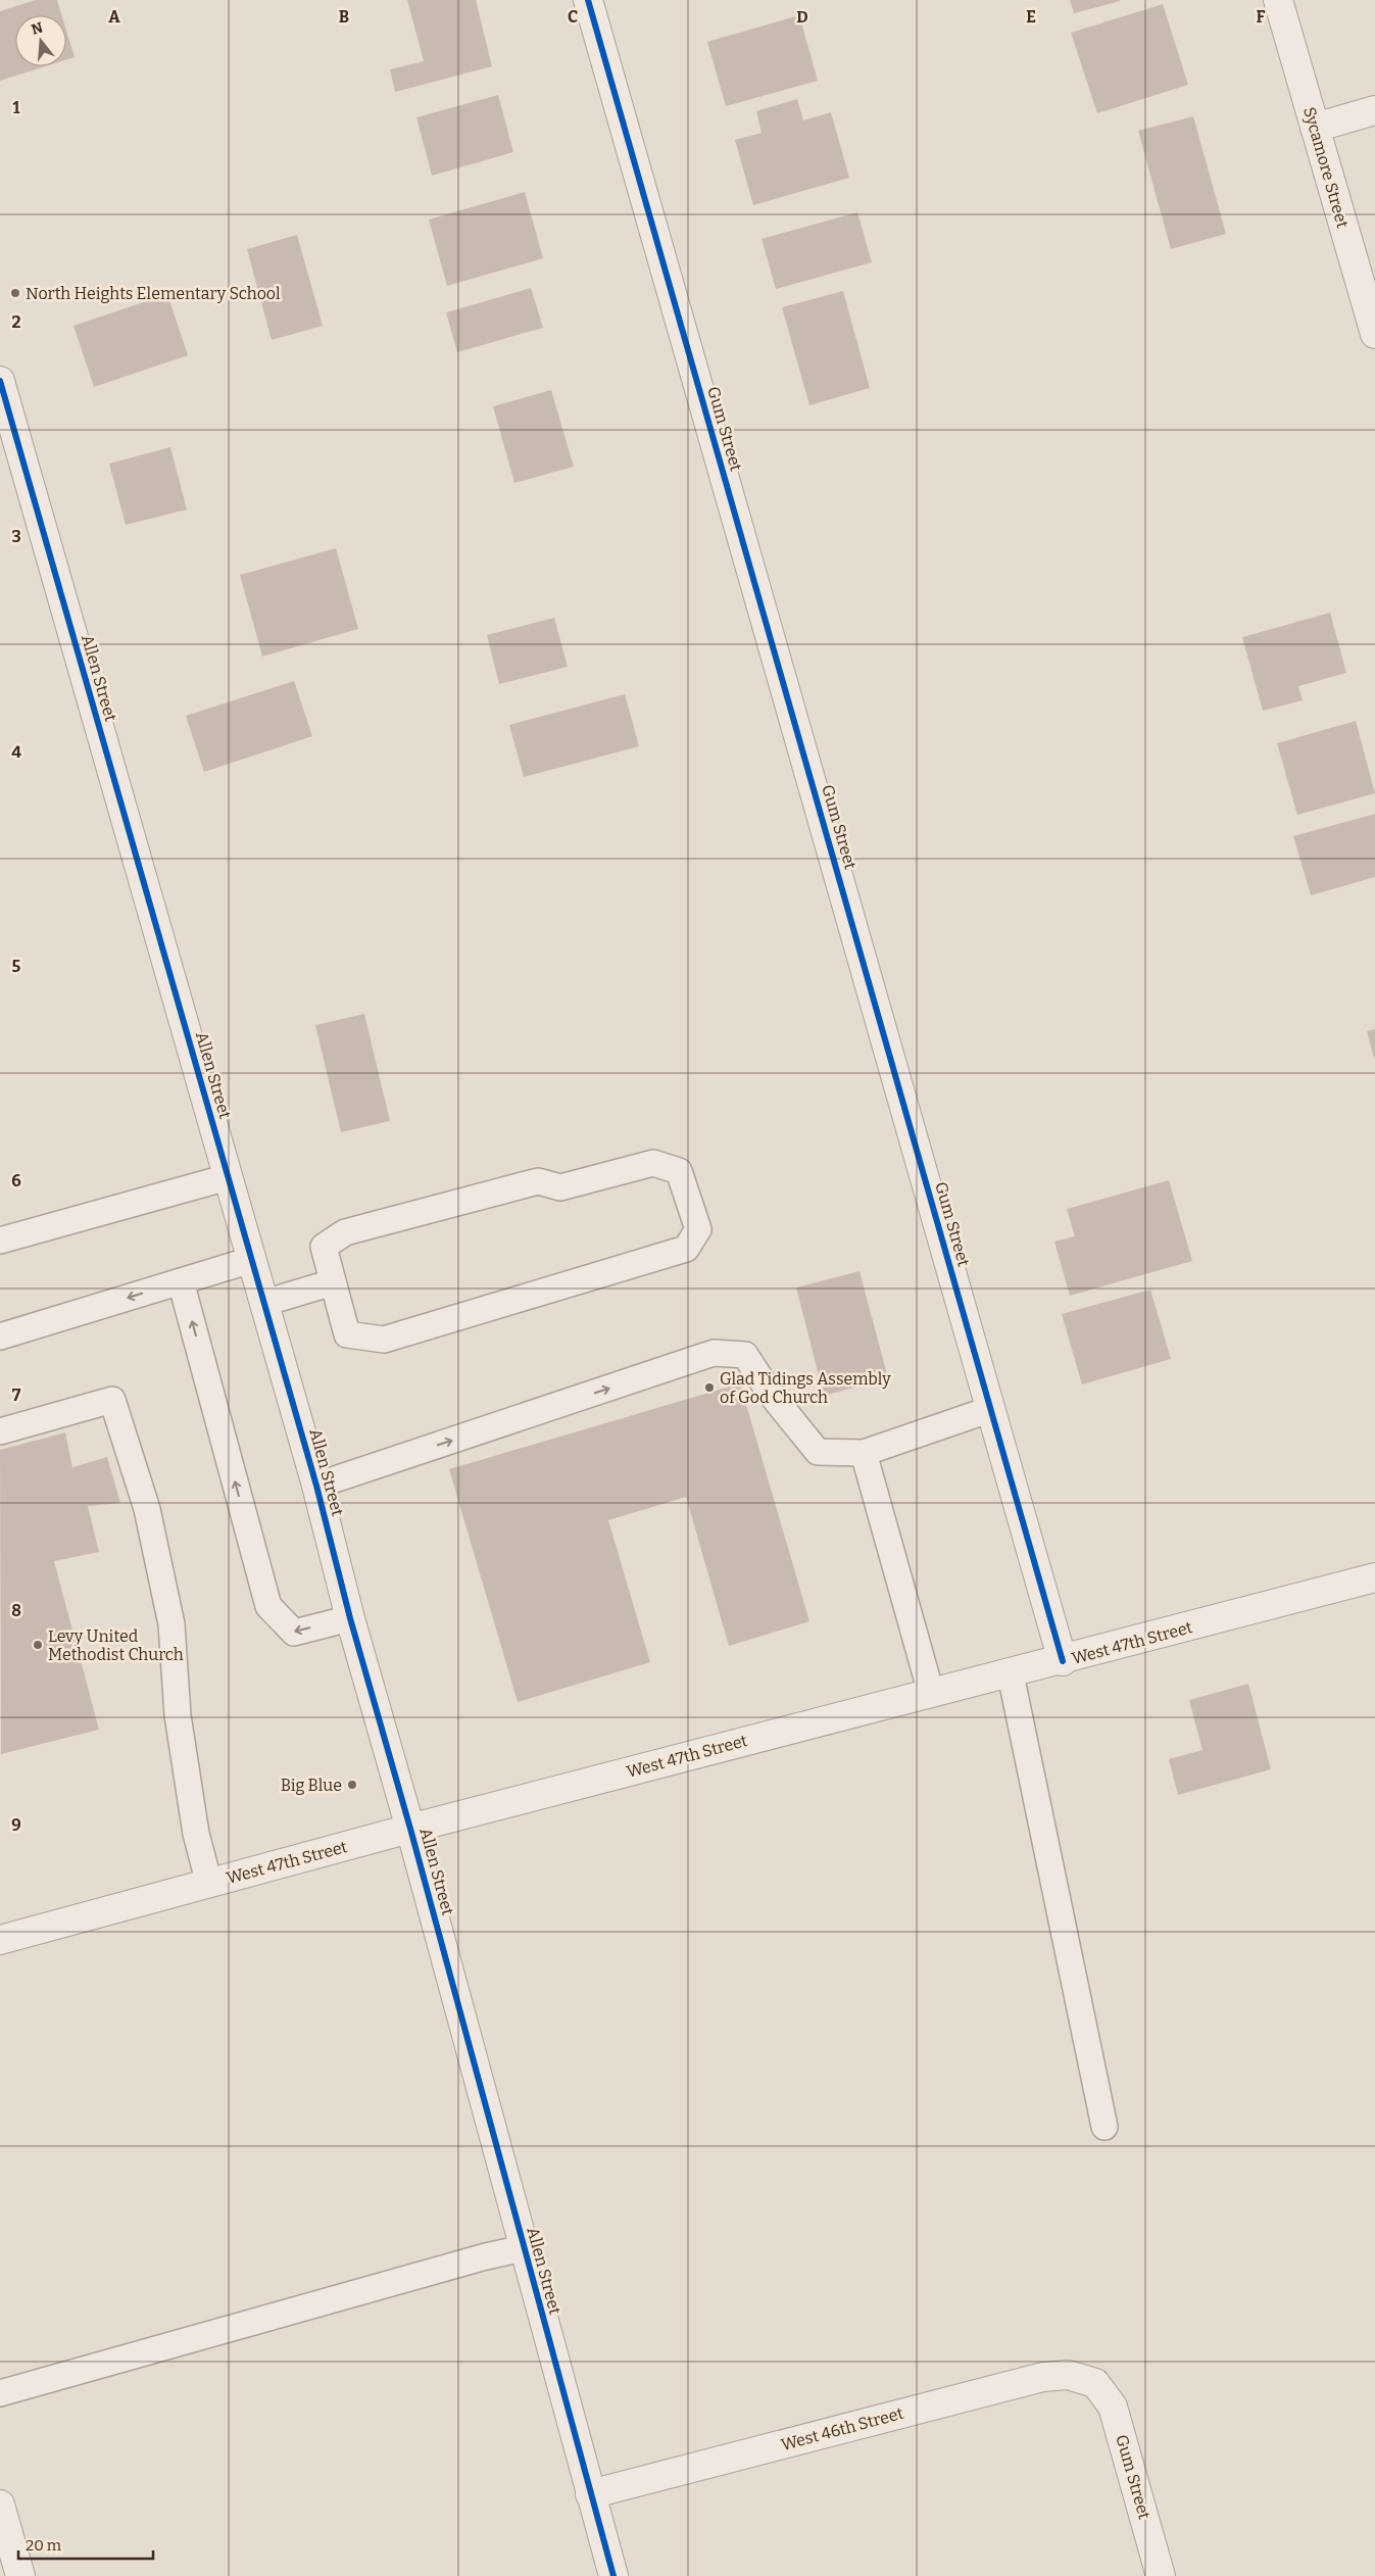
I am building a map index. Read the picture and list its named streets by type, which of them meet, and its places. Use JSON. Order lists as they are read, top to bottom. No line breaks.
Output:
{"streets":{"street":["Sycamore Street","Gum Street","Allen Street","West 47th Street","West 46th Street"]},"crossings":[["Gum Street","West 47th Street"],["Gum Street","West 46th Street"],["Allen Street","West 47th Street"],["Allen Street","West 46th Street"]],"places":["North Heights Elementary School","Glad Tidings Assembly of God Church","Levy United Methodist Church","Big Blue"],"scale_bar":"20 m","north":"top","grid":{"columns":["A","B","C","D","E","F"],"rows":["1","2","3","4","5","6","7","8","9"]}}
